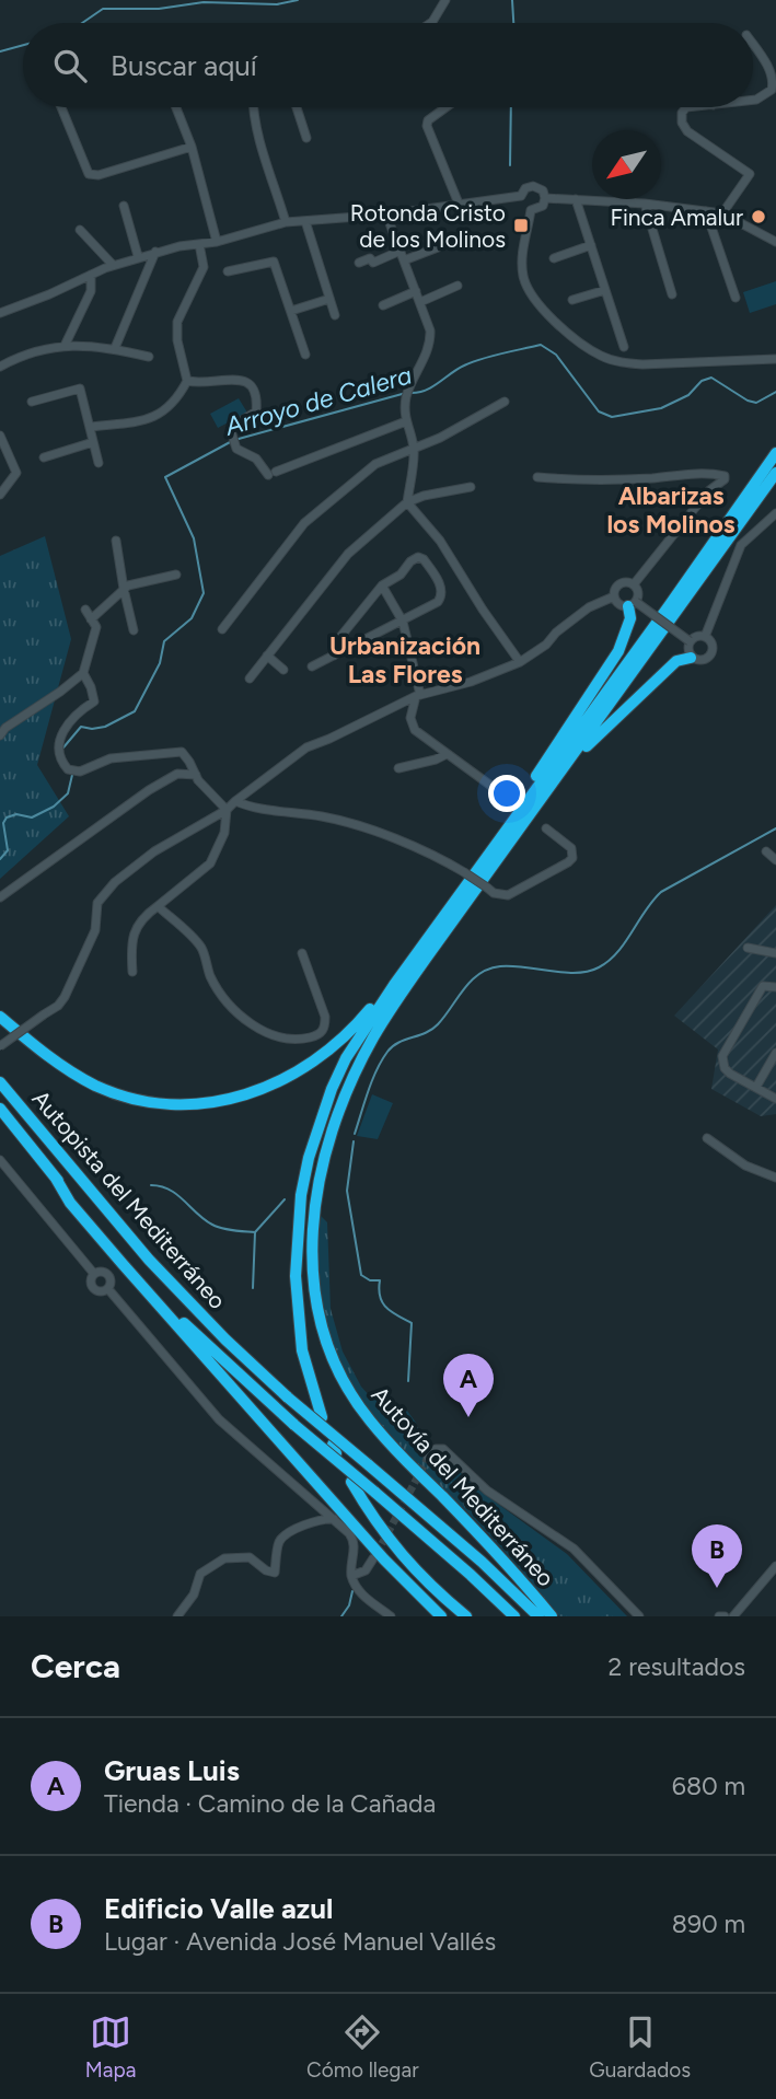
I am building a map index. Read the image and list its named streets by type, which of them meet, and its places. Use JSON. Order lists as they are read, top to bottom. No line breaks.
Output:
{"streets":{"highway":["Autopista del Mediterráneo","Autovía del Mediterráneo"]},"districts":["Albarizas los Molinos","Urbanización Las Flores"],"water":["Arroyo de Calera"],"places":{"other":["Finca Amalur"],"transit":["Rotonda Cristo de los Molinos"]},"north":"bottom left","page":{"search":"Buscar aquí","pins":["A","B"],"heading":["Cerca","2 resultados"],"list":[{"mark":"A","name":"Gruas Luis","note":"Tienda · Camino de la Cañada","value":"680 m"},{"mark":"B","name":"Edificio Valle azul","note":"Lugar · Avenida José Manuel Vallés","value":"890 m"}],"nav":["Mapa","Cómo llegar","Guardados"]}}
